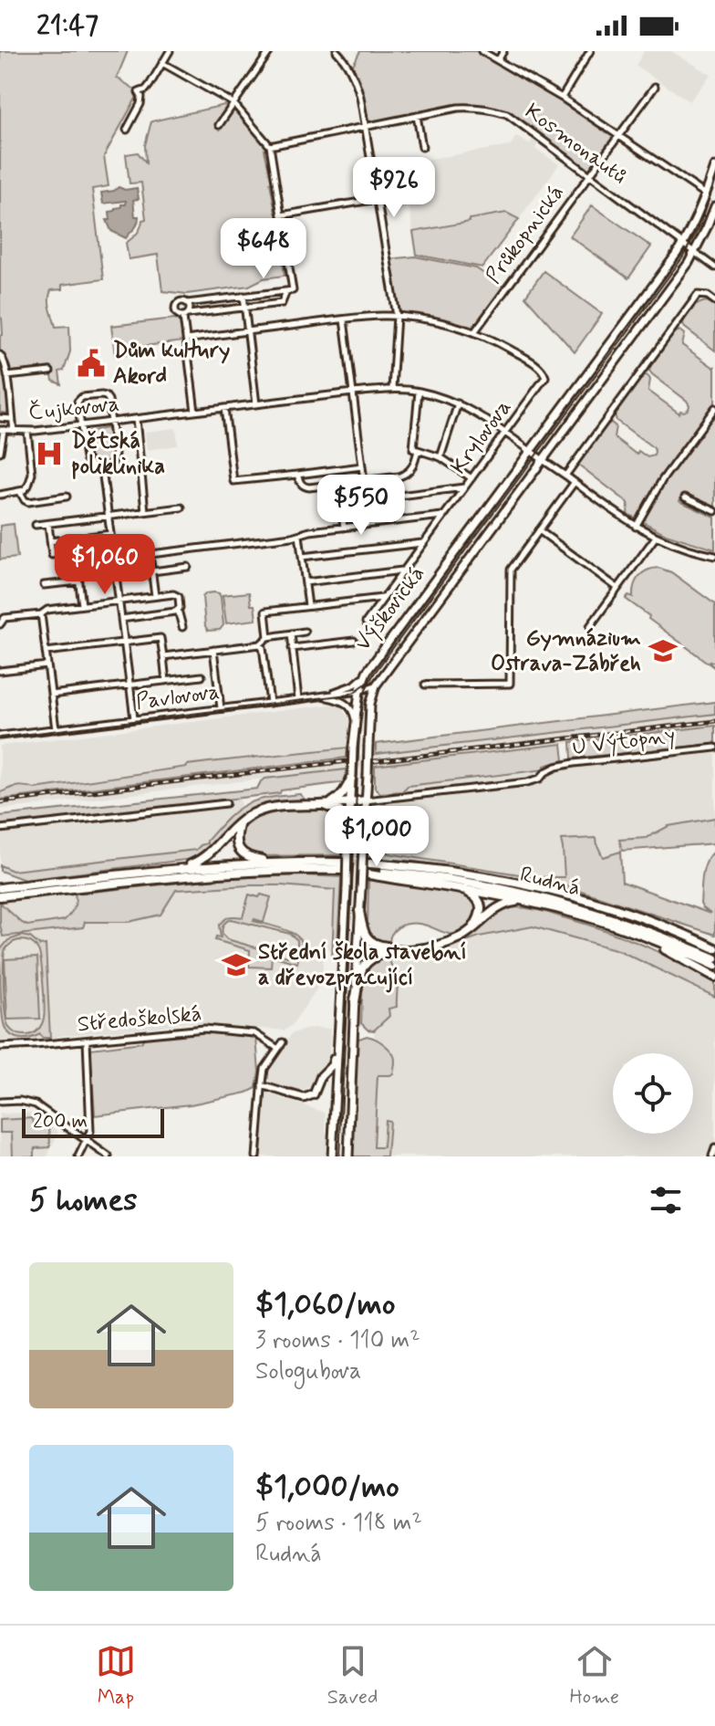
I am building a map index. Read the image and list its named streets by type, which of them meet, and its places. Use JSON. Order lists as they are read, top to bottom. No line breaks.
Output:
{"streets":{"highway":["Rudná"],"street":["Kosmonautů","Průkopnická","Čujkovova","Krylovova","Výškovická","Pavlovova","U Výtopny","Středoškolská"]},"crossings":[["Kosmonautů","Průkopnická"],["Kosmonautů","Výškovická"],["Průkopnická","Krylovova"],["Čujkovova","Krylovova"],["Čujkovova","Výškovická"],["Výškovická","Pavlovova"],["Výškovická","U Výtopny"]],"places":{"public building":["Dům kultury Akord"],"hospital":["Dětská poliklinika"],"school or university":["Gymnázium Ostrava-Zábřeh","Střední škola stavební a dřevozpracující"]},"scale_bar":"200 m","page":{"status":"21:47","price":["$926","$648","$550","$1,060","$1,000"],"scale":"200 m","heading":"5 homes","list":[{"name":"$1,060/mo","note":"3 rooms · 110 m² · Sologubova"},{"name":"$1,000/mo","note":"5 rooms · 118 m² · Rudná"}],"tabs":["Map","Saved","Home"]}}
